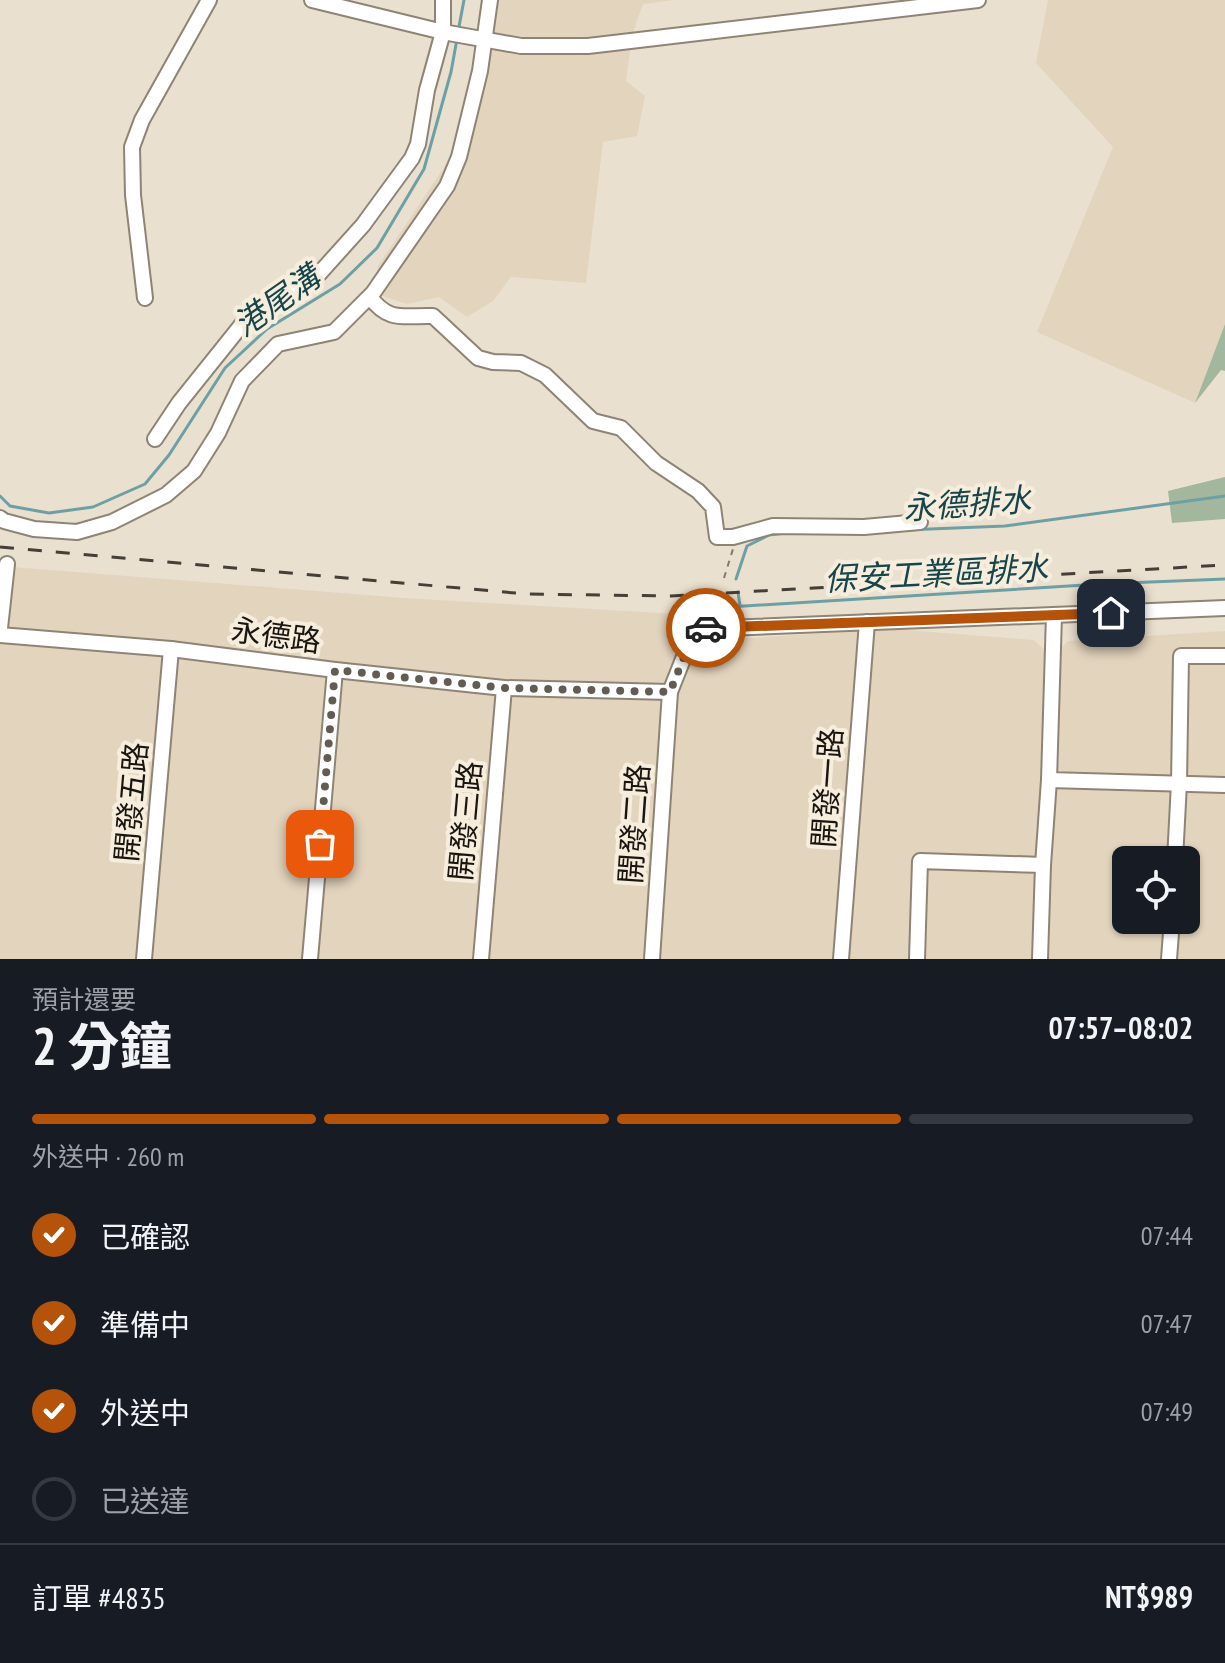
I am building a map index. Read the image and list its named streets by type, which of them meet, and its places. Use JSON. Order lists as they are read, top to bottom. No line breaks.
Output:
{"streets":{"street":["永德路","開發一路","開發五路","開發三路","開發二路"]},"crossings":[["永德路","開發五路"],["永德路","開發三路"],["永德路","開發二路"]],"water":["港尾溝","永德排水","保安工業區排水"],"page":{"heading":["2 分鐘","預計還要","07:57–08:02"],"panel":["訂單 #4835","NT$989"],"bar":"外送中 · 260 m","list":[["已確認","07:44"],["準備中","07:47"],["外送中","07:49"],"已送達"]}}
